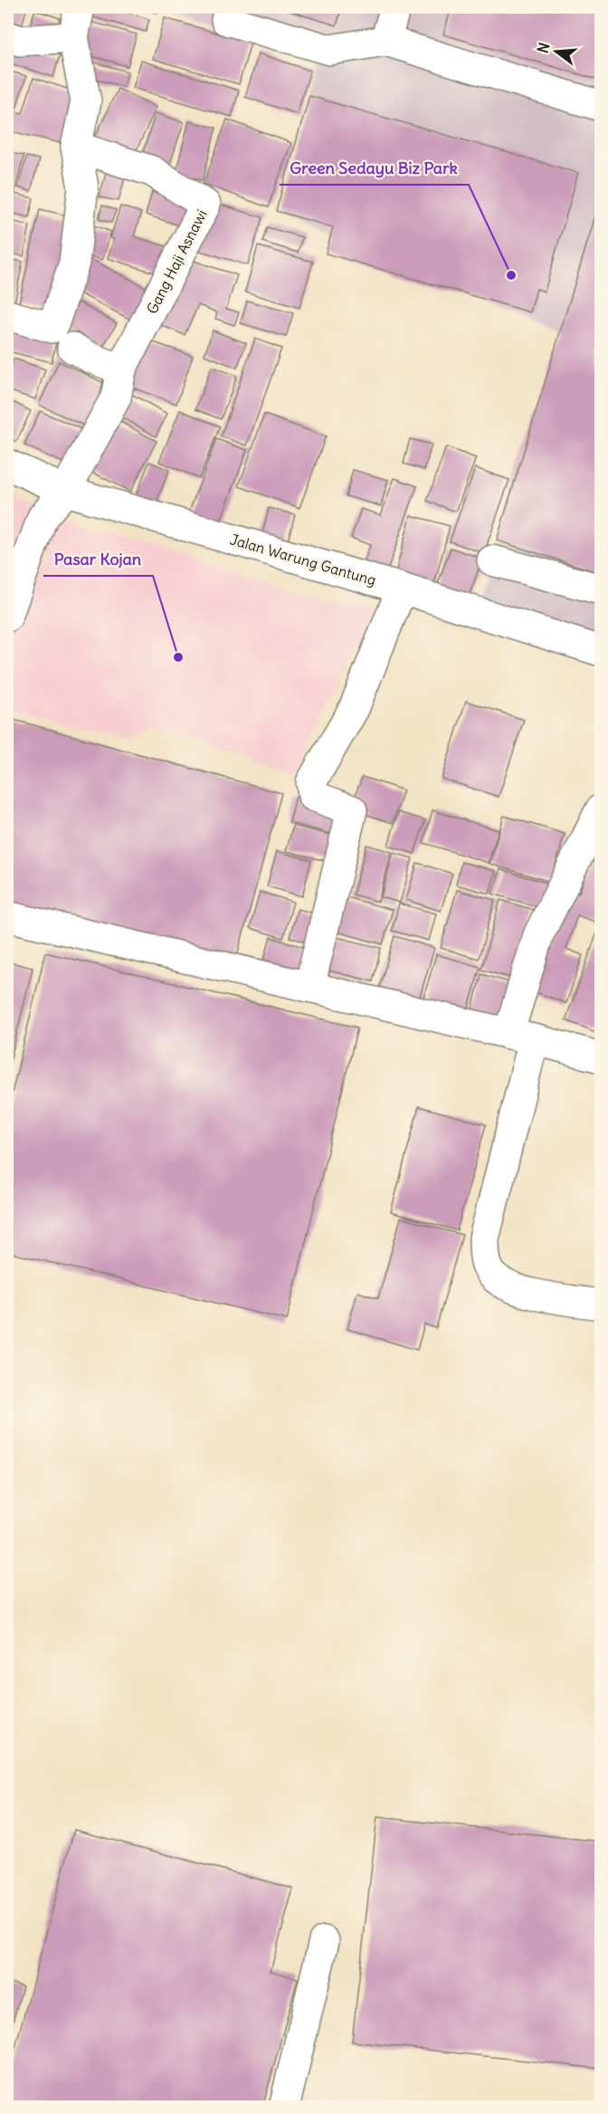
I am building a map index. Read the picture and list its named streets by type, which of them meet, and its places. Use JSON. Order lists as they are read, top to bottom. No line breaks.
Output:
{"streets":{"street":["Gang Haji Asnawi","Jalan Warung Gantung"]},"places":["Green Sedayu Biz Park","Pasar Kojan"],"north":"left"}
